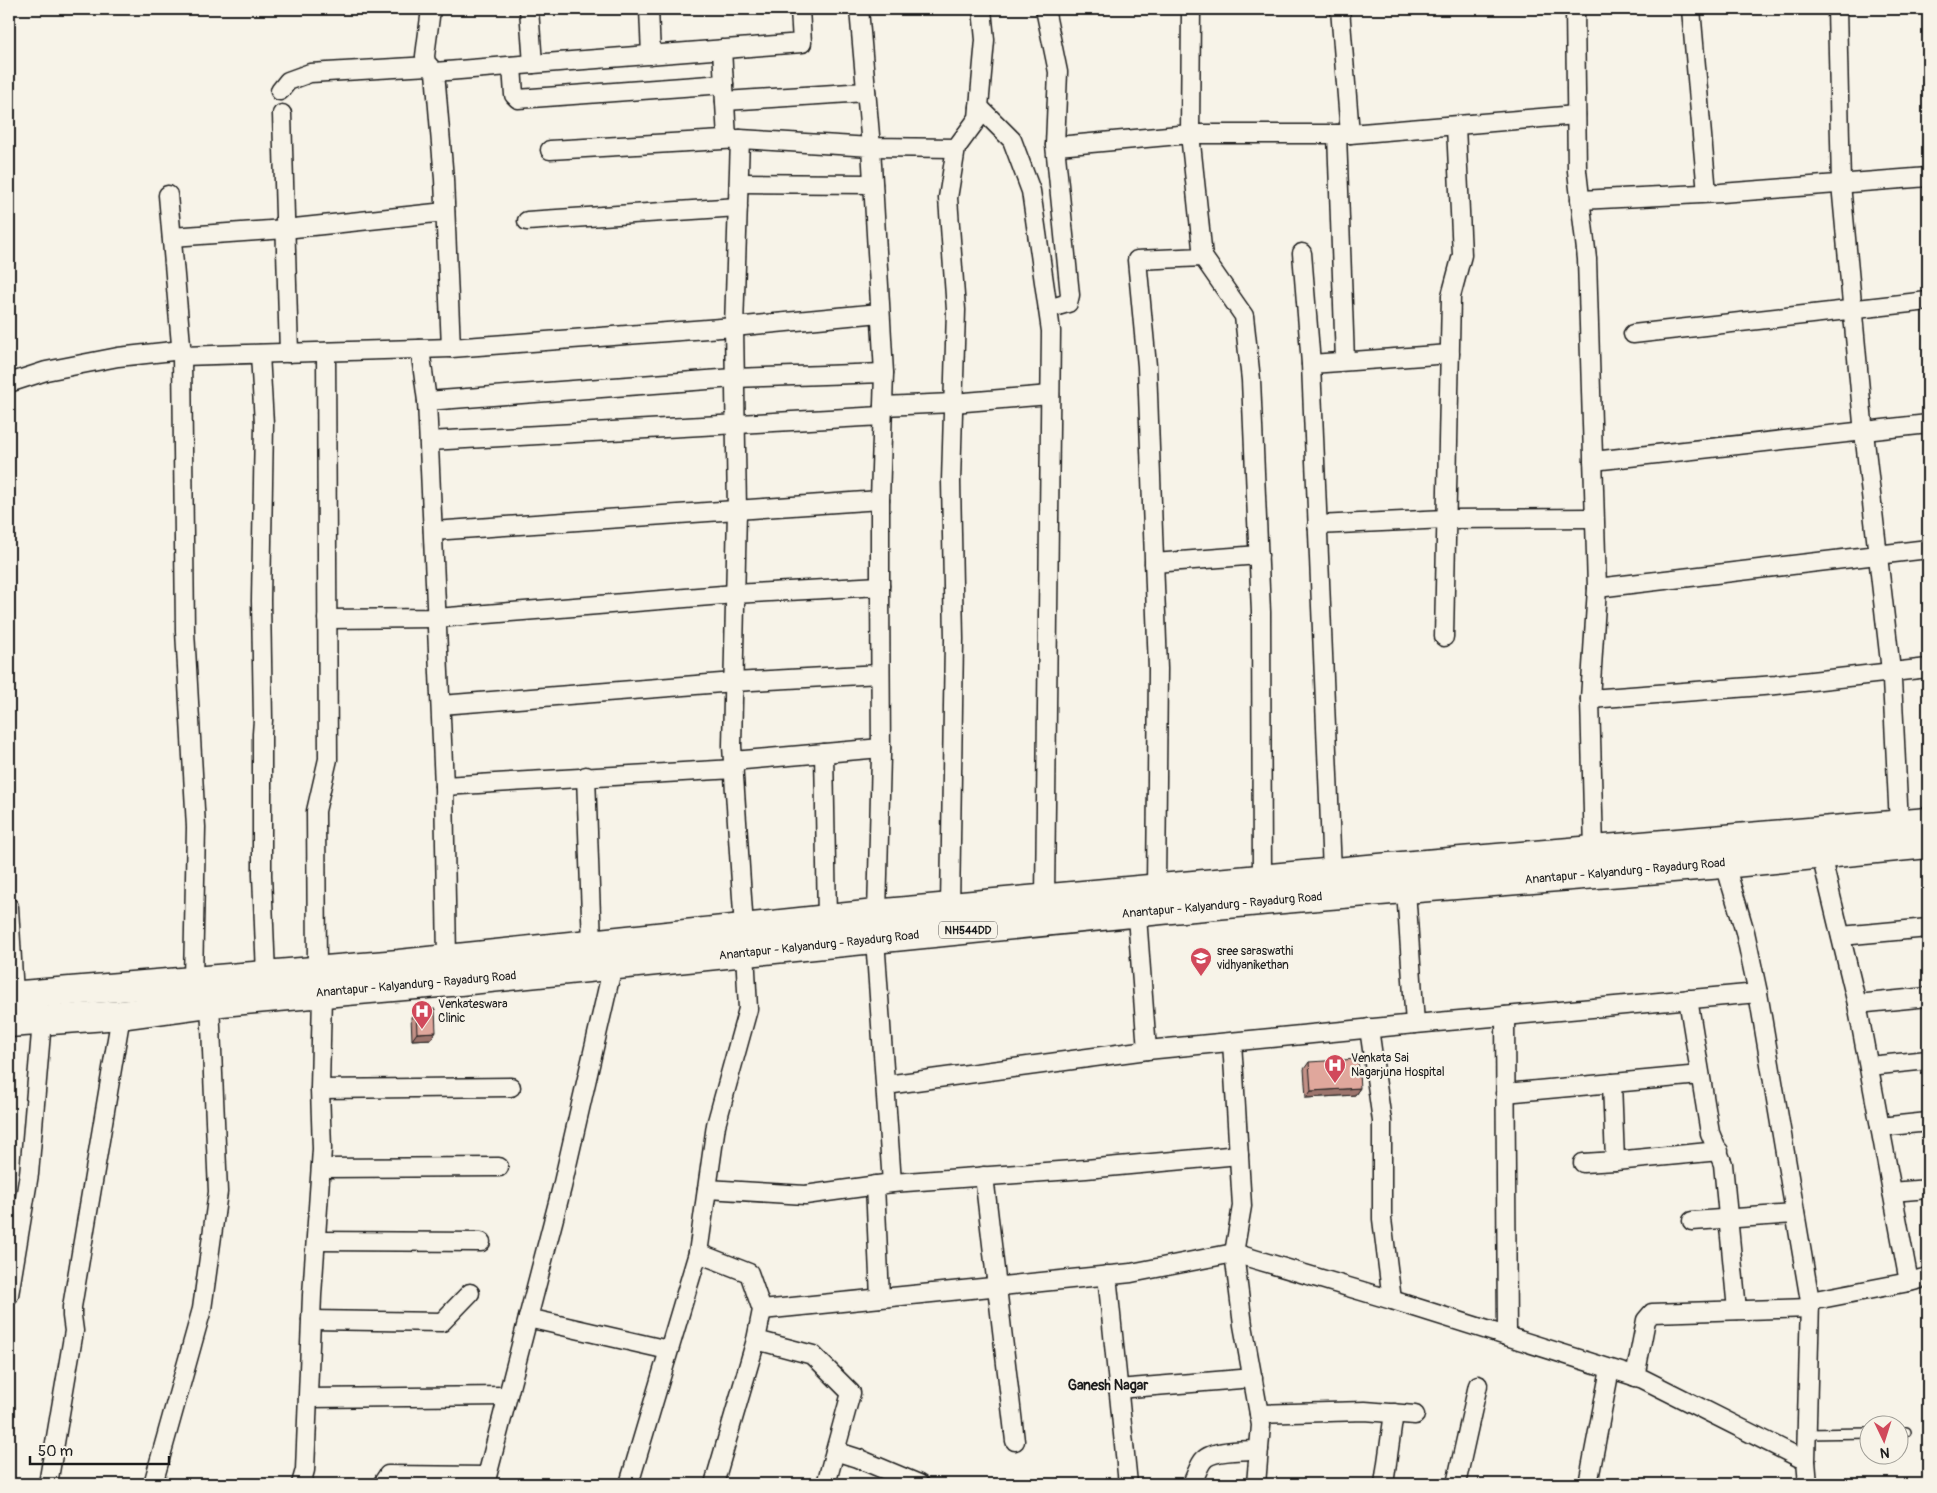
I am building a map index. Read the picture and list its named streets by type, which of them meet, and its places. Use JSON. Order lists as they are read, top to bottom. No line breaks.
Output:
{"streets":{"highway":["Anantapur - Kalyandurg - Rayadurg Road","NH544DD"]},"districts":["Ganesh Nagar"],"places":{"school or university":["sree saraswathi vidhyanikethan"],"hospital":["Venkateswara Clinic","Venkata Sai Nagarjuna Hospital"]},"scale_bar":"50 m","north":"bottom"}
